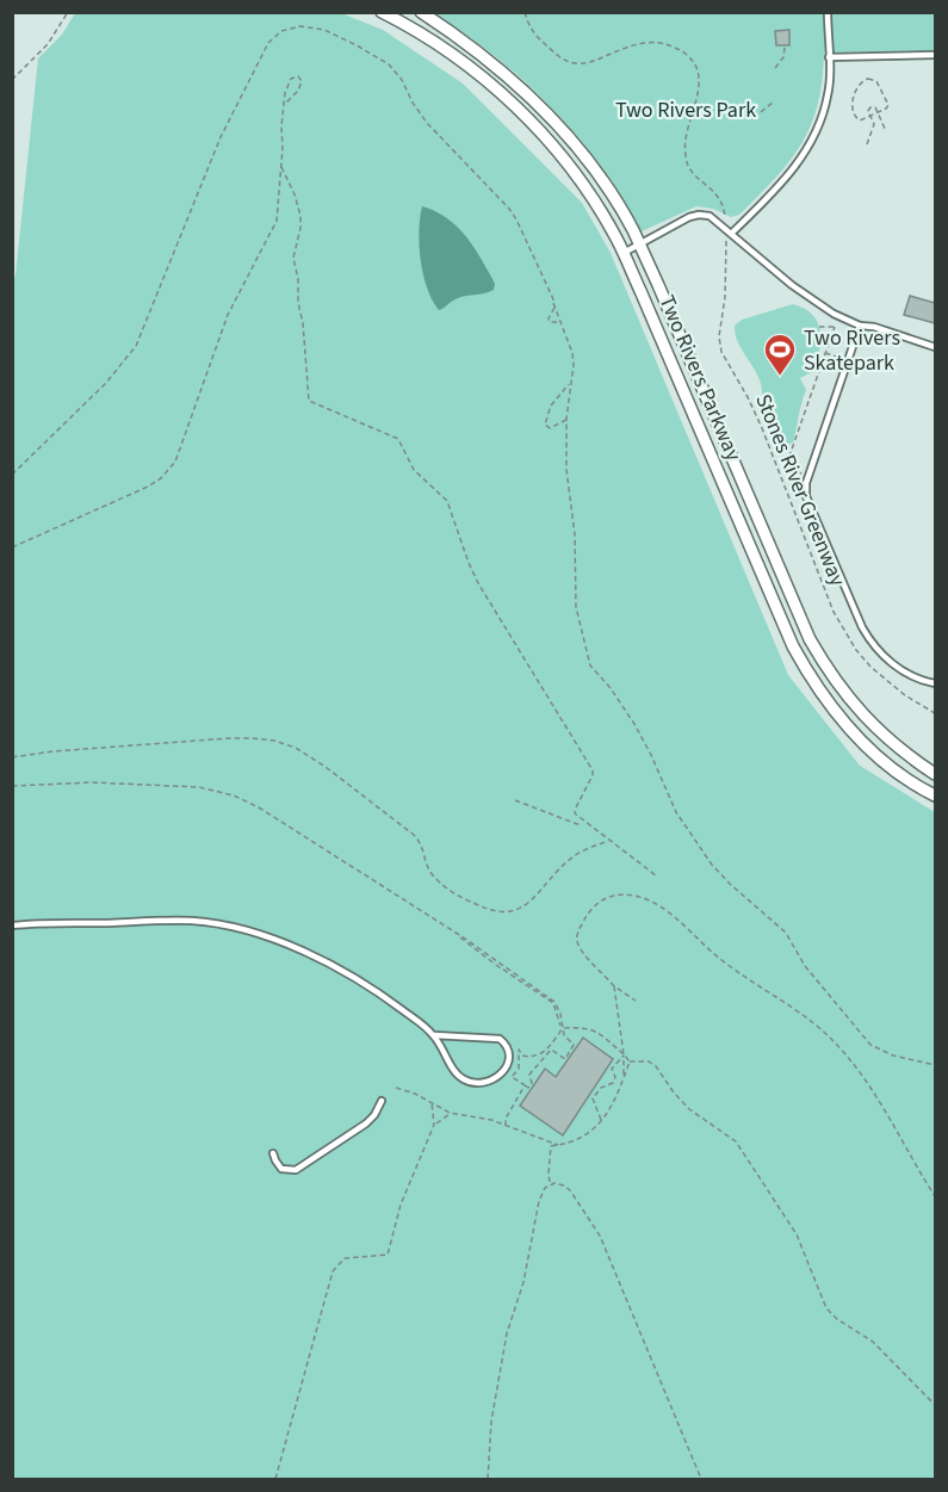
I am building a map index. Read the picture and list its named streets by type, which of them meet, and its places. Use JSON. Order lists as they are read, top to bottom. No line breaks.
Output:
{"streets":{"street":["Two Rivers Parkway"],"path":["Stones River Greenway"]},"parks":["Two Rivers Park"],"places":{"sports":["Two Rivers Skatepark"]}}
